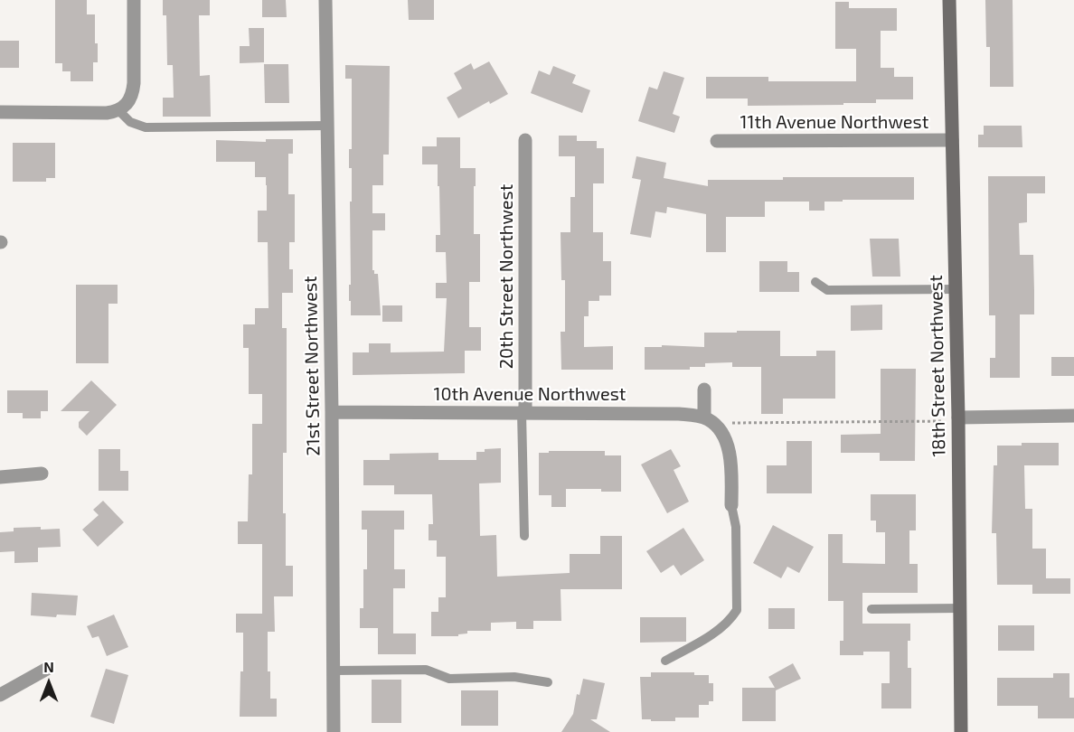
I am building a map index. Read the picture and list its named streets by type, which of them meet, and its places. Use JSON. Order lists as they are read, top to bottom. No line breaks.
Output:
{"streets":{"street":["11th Avenue Northwest","20th Street Northwest","21st Street Northwest","18th Street Northwest","10th Avenue Northwest"]},"crossings":[["11th Avenue Northwest","18th Street Northwest"],["20th Street Northwest","10th Avenue Northwest"],["21st Street Northwest","10th Avenue Northwest"]],"north":"top"}
